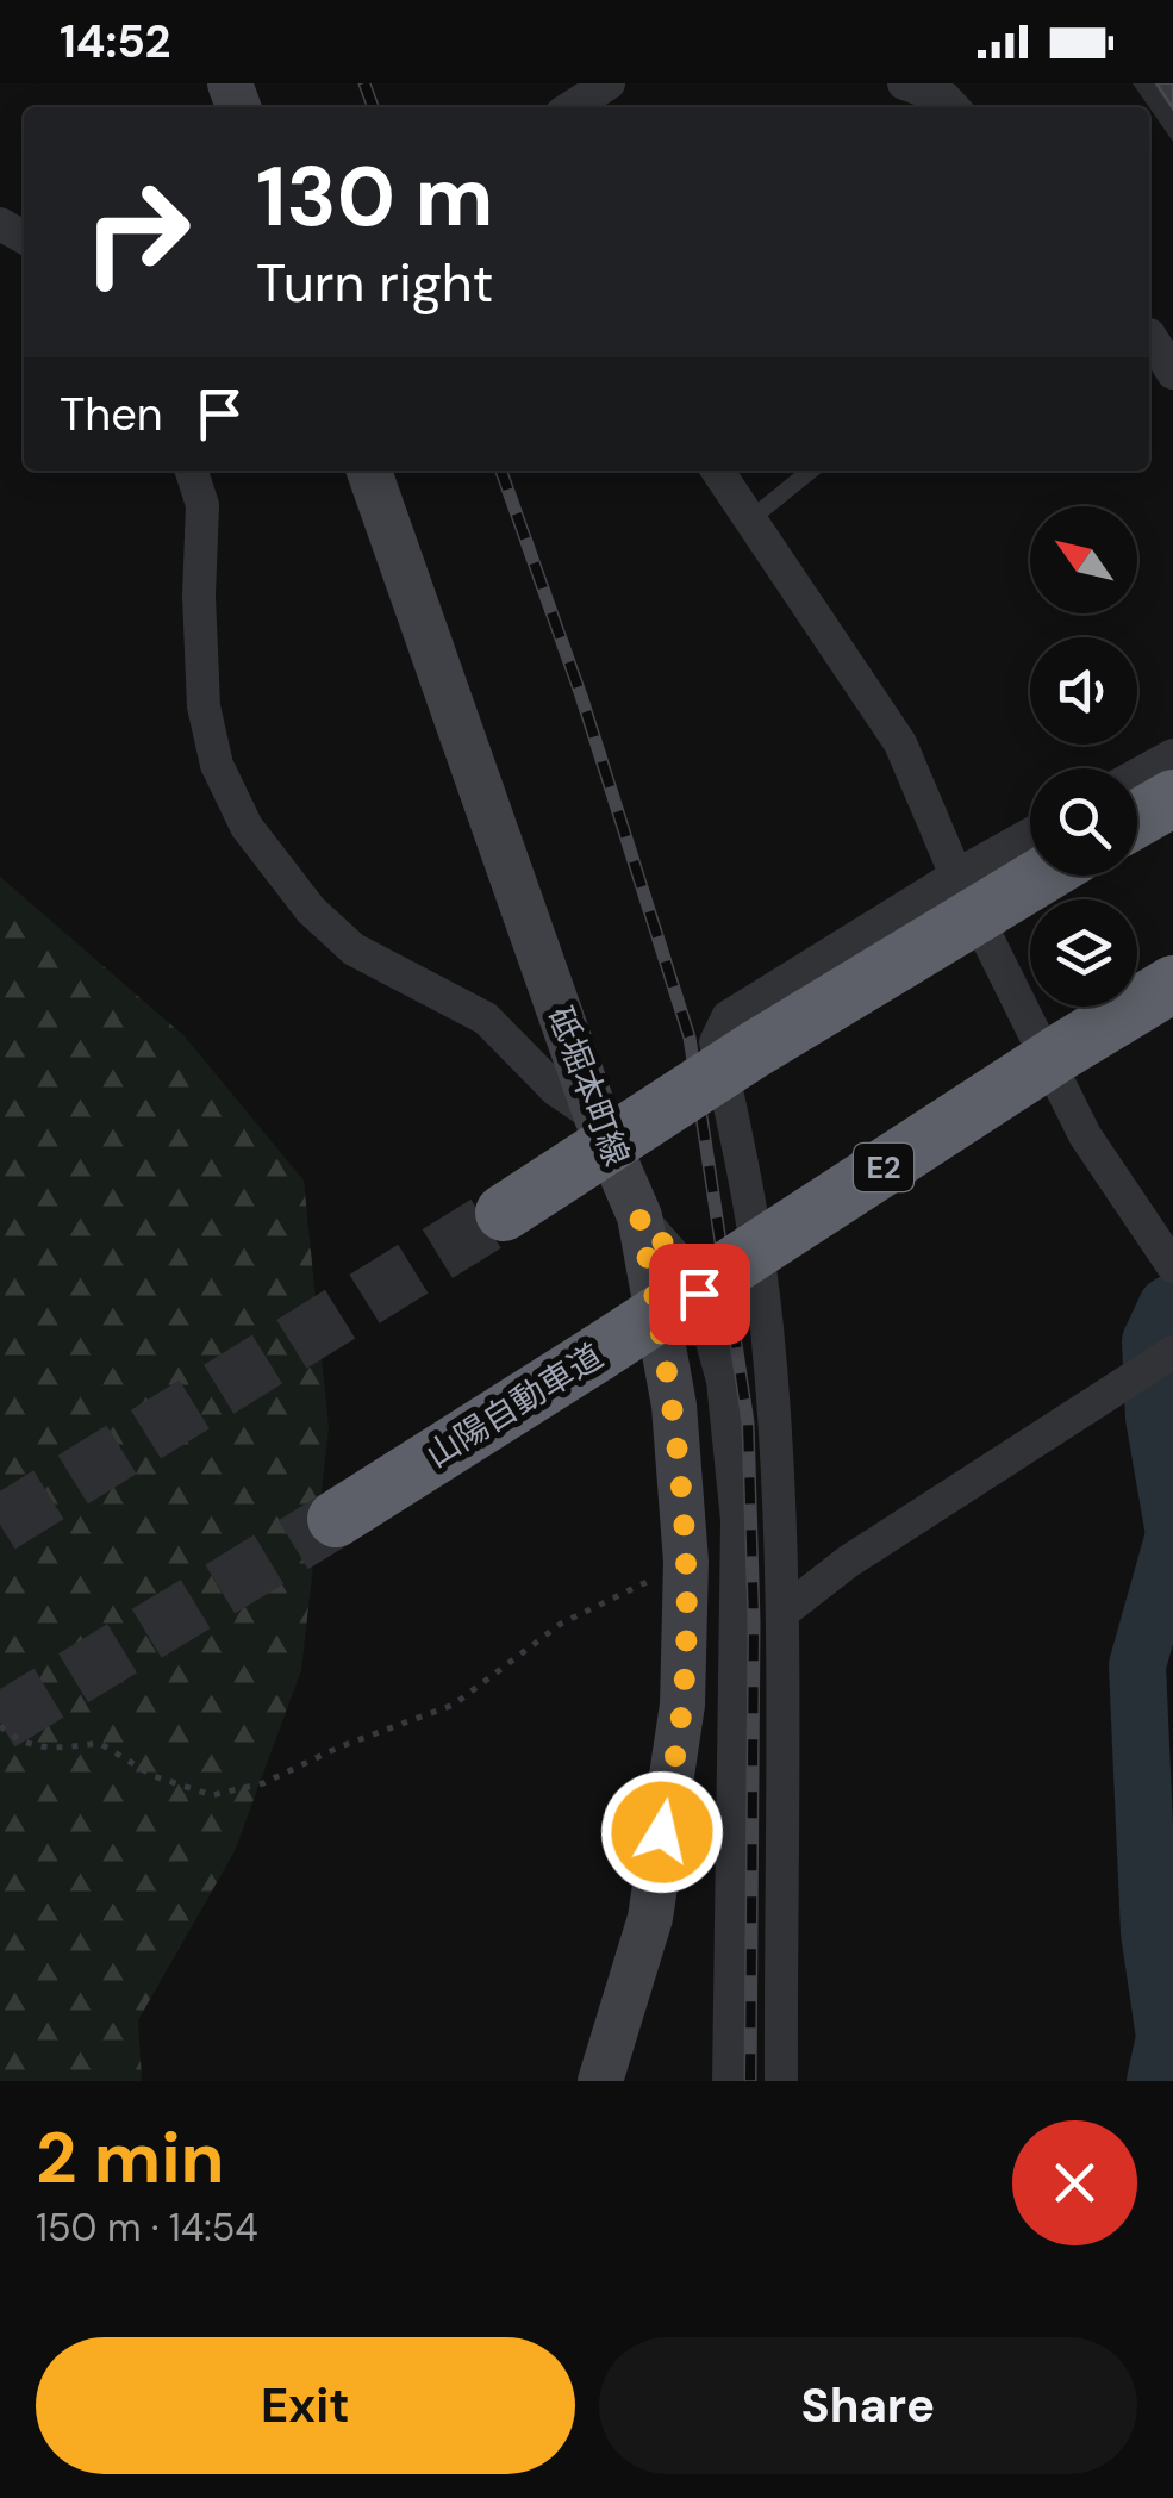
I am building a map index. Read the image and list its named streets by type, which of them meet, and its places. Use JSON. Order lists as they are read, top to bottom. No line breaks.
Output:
{"streets":{"highway":["E2","山陽自動車道"],"main road":["砥堀本町線"]},"north":"top left","page":{"status":"14:52","turn":["130 m","Turn right"],"then":"Then","heading":["2 min","150 m · 14:54"],"buttons":["Exit","Share"]}}
